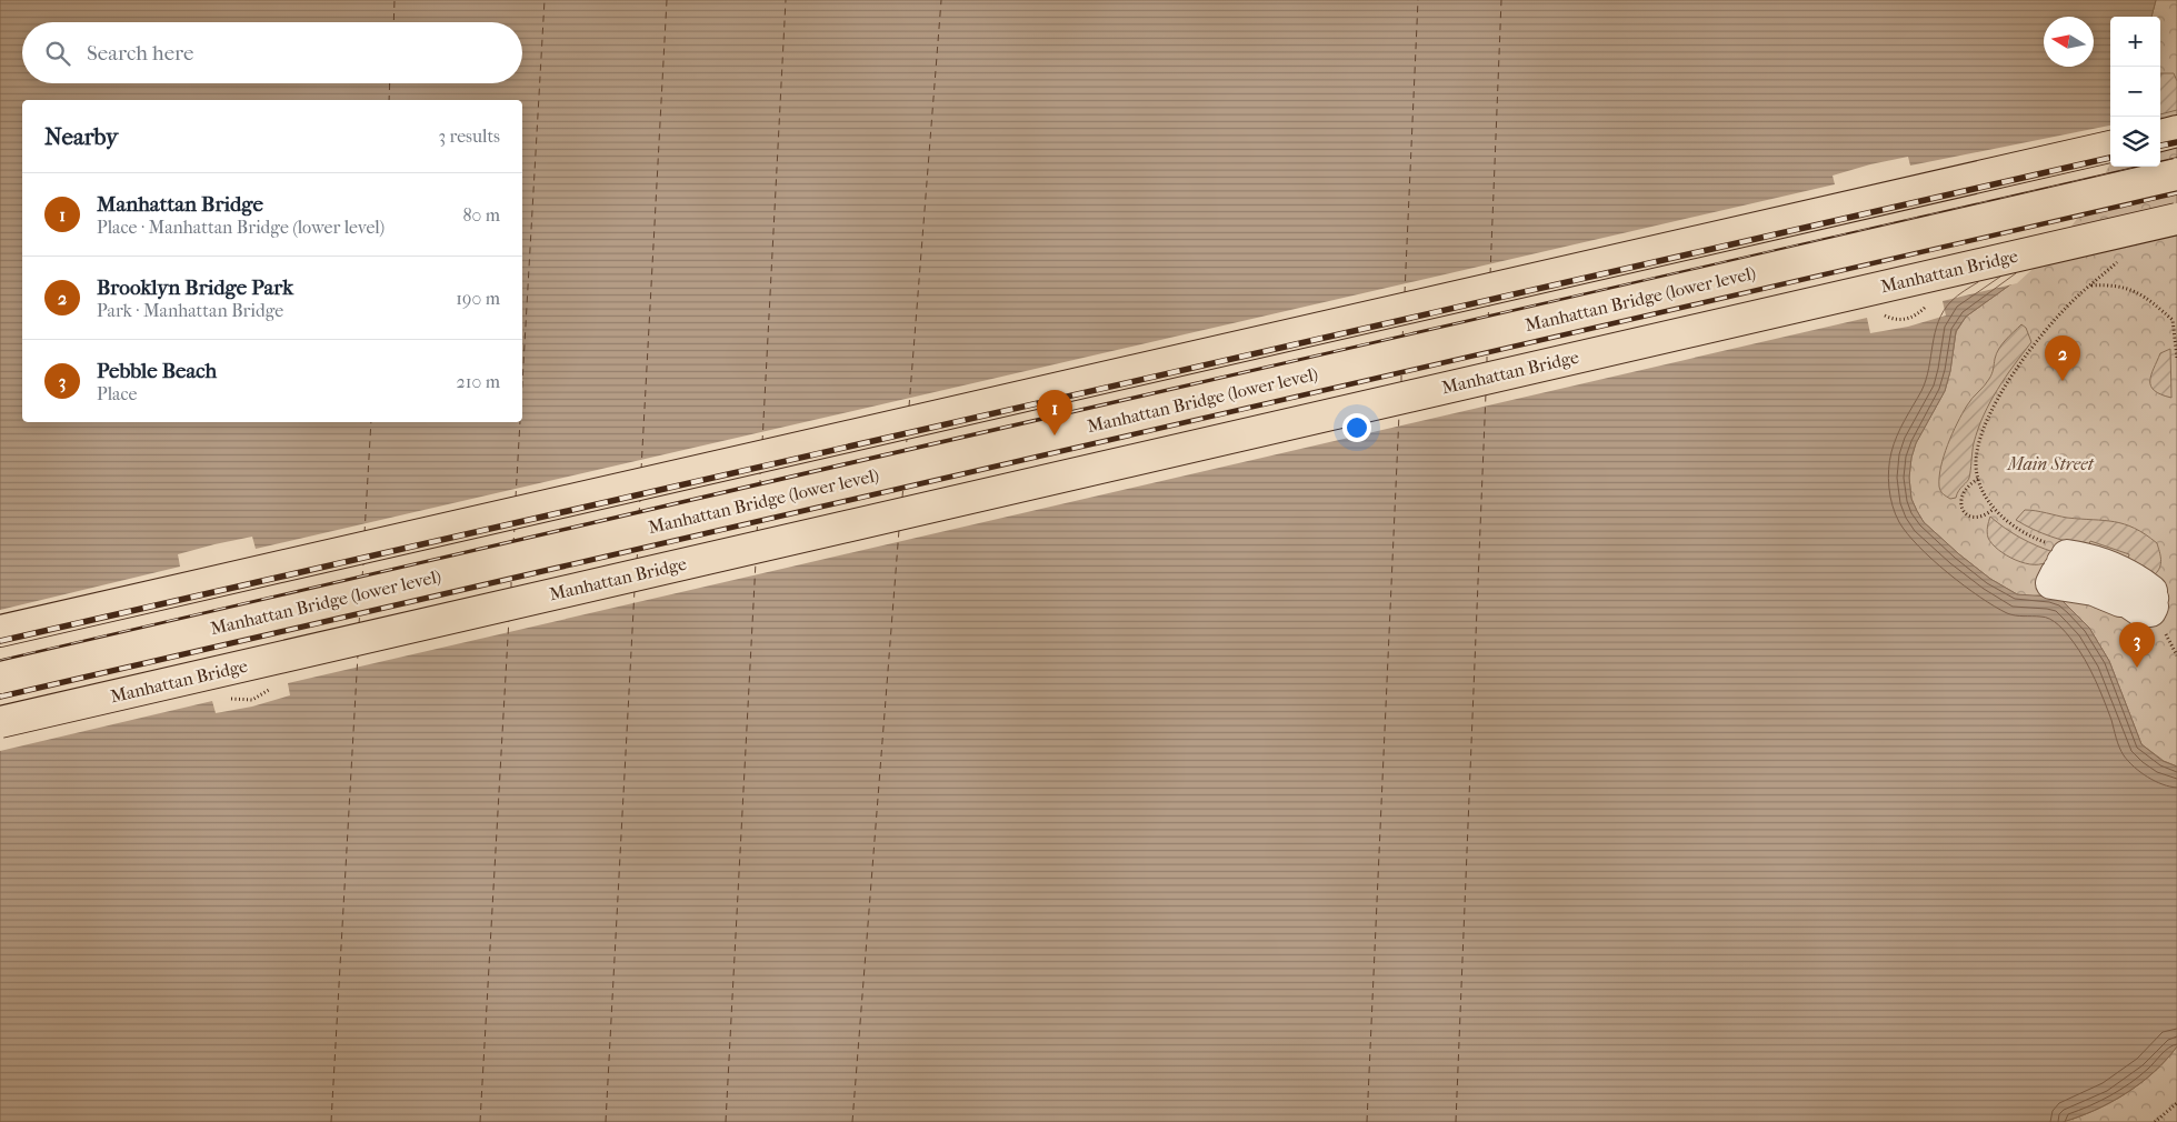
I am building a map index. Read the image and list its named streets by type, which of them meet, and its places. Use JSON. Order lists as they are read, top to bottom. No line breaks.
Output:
{"streets":{"main road":["Manhattan Bridge","Manhattan Bridge (lower level)"]},"parks":["Main Street"],"north":"left","page":{"map_buttons":["+","−"],"search":"Search here","heading":["Nearby","3 results"],"list":[{"mark":"1","name":"Manhattan Bridge","note":"Place · Manhattan Bridge (lower level)","value":"80 m"},{"mark":"2","name":"Brooklyn Bridge Park","note":"Park · Manhattan Bridge","value":"190 m"},{"mark":"3","name":"Pebble Beach","note":"Place","value":"210 m"}],"pins":["2","1","3"]}}
